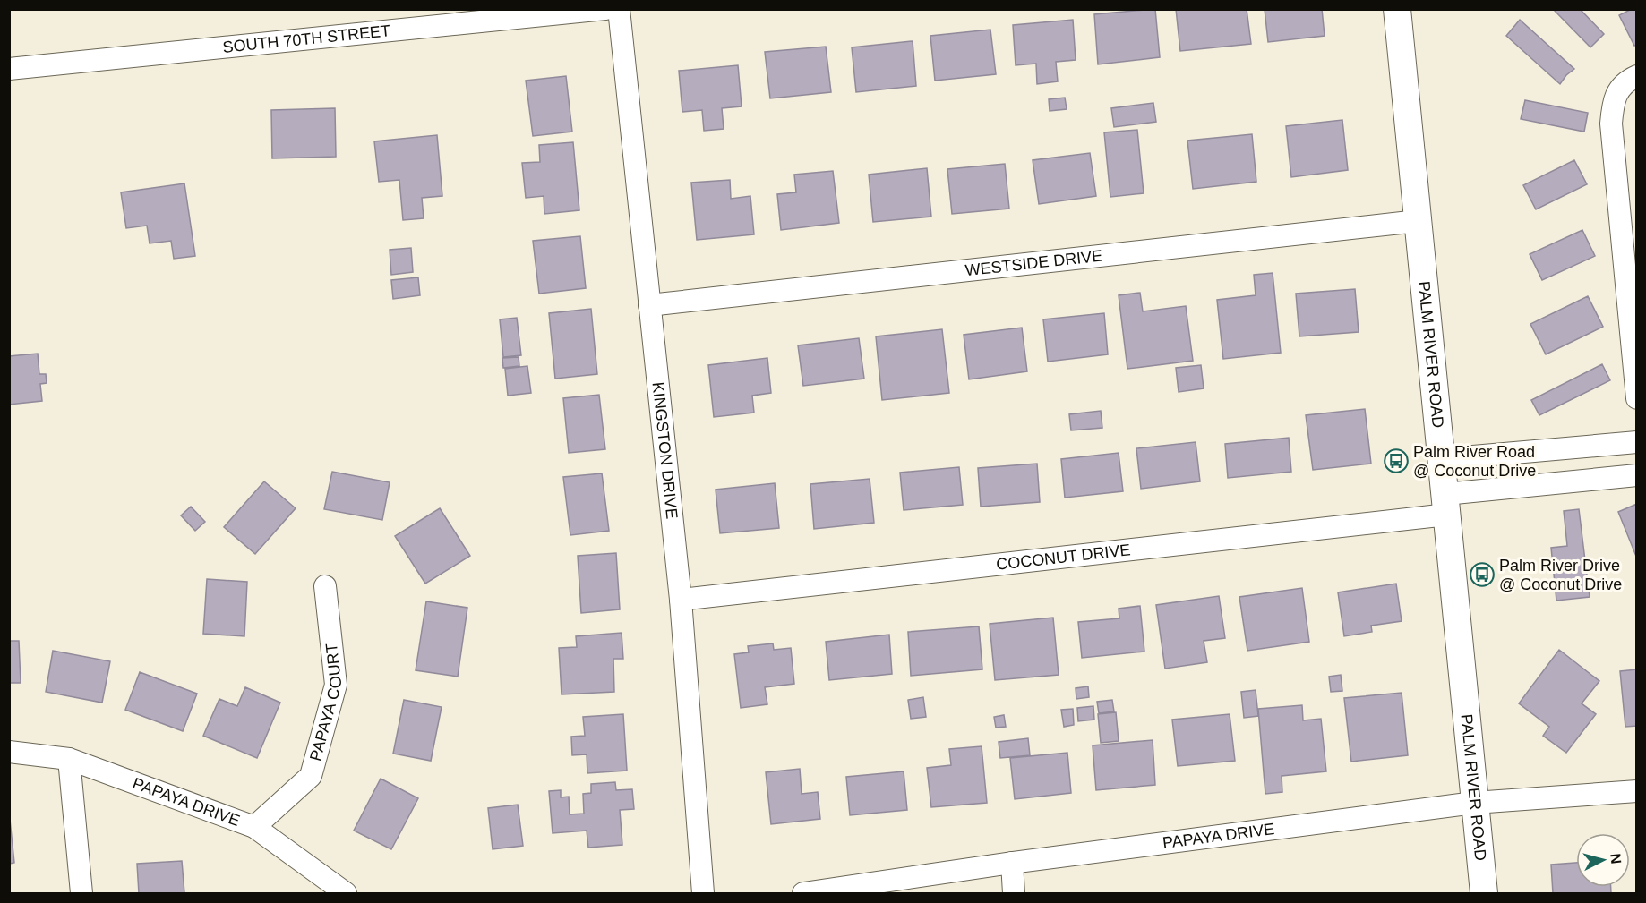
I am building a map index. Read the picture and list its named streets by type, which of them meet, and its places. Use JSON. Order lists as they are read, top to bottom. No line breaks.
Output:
{"streets":{"street":["SOUTH 70TH STREET","WESTSIDE DRIVE","PALM RIVER ROAD","KINGSTON DRIVE","COCONUT DRIVE","PAPAYA COURT","PAPAYA DRIVE"]},"crossings":[["WESTSIDE DRIVE","PALM RIVER ROAD"],["WESTSIDE DRIVE","KINGSTON DRIVE"],["PALM RIVER ROAD","COCONUT DRIVE"],["PALM RIVER ROAD","PAPAYA DRIVE"],["KINGSTON DRIVE","COCONUT DRIVE"],["PAPAYA COURT","PAPAYA DRIVE"]],"places":{"bus stop":["Palm River Road @ Coconut Drive","Palm River Drive @ Coconut Drive"]},"north":"right"}
